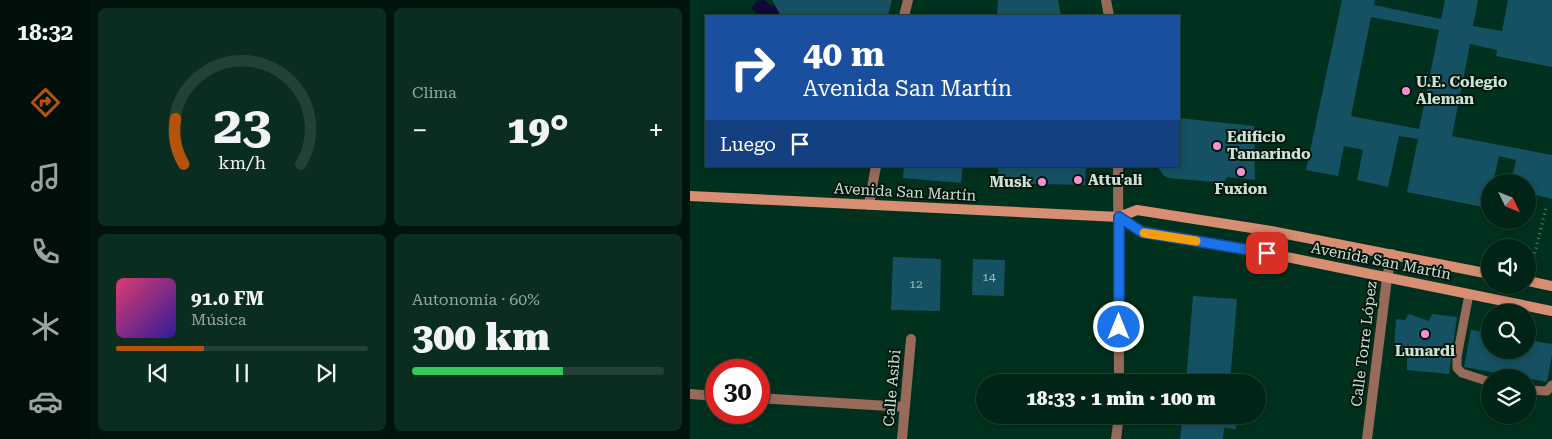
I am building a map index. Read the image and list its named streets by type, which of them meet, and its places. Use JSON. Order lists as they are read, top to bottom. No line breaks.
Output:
{"streets":{"main road":["Avenida San Martín"],"street":["Calle Torre López","Calle Asibi"]},"crossings":[["Avenida San Martín","Calle Torre López"]],"places":["U.E. Colegio Aleman","Edificio Tamarindo","Fuxion","Attu'ali","Musk","Lunardi"],"house_numbers":["14","12"],"north":"bottom right","page":{"tabs":"18:32","tile":["Clima",["Autonomía · 60%","300 km"]],"turn":["40 m","Avenida San Martín"],"heat":["−","19°","+"],"then":"Luego","song":["91.0 FM","Música"],"limit":"30","trip":"18:33 · 1 min · 100 m","gauge":["23","km/h"]}}
